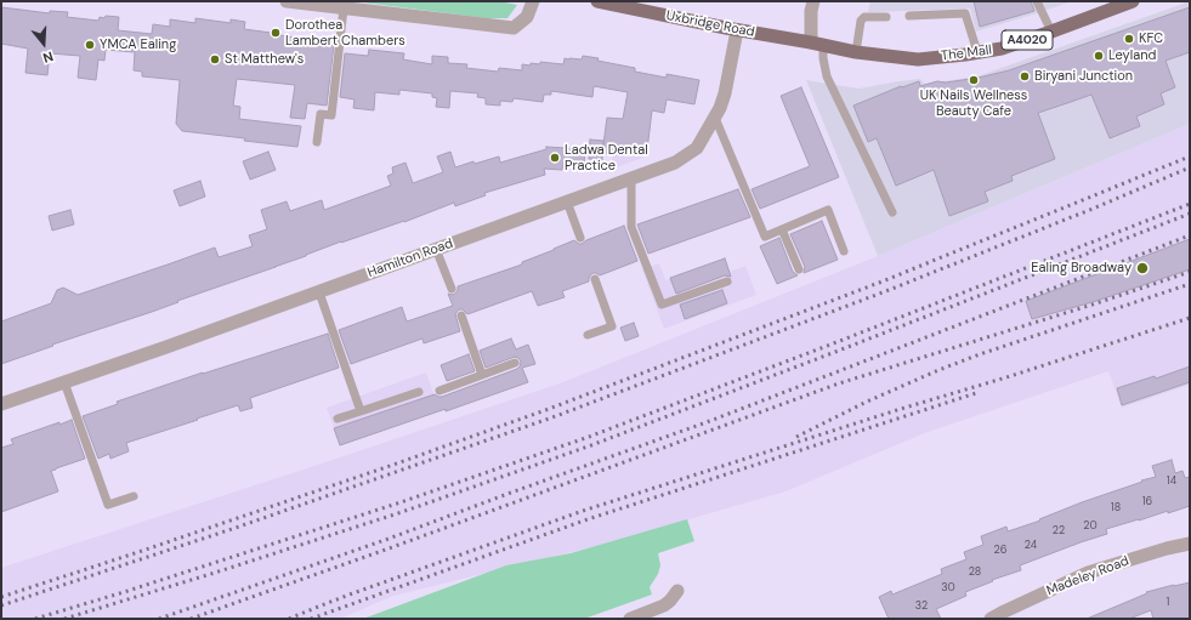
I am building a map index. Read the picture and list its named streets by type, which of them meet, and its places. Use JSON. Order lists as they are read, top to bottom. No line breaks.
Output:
{"streets":{"main road":["Uxbridge Road","A4020","The Mall"],"street":["Hamilton Road","Madeley Road"]},"crossings":[["Uxbridge Road","The Mall"],["Uxbridge Road","Hamilton Road"]],"places":["Dorothea Lambert Chambers","KFC","YMCA Ealing","Leyland","St Matthew's","Biryani Junction","UK Nails Wellness Beauty Cafe","Ladwa Dental Practice","Ealing Broadway"],"house_numbers":["14","16","18","20","22","24","26","28","30","1","32"],"north":"bottom"}
